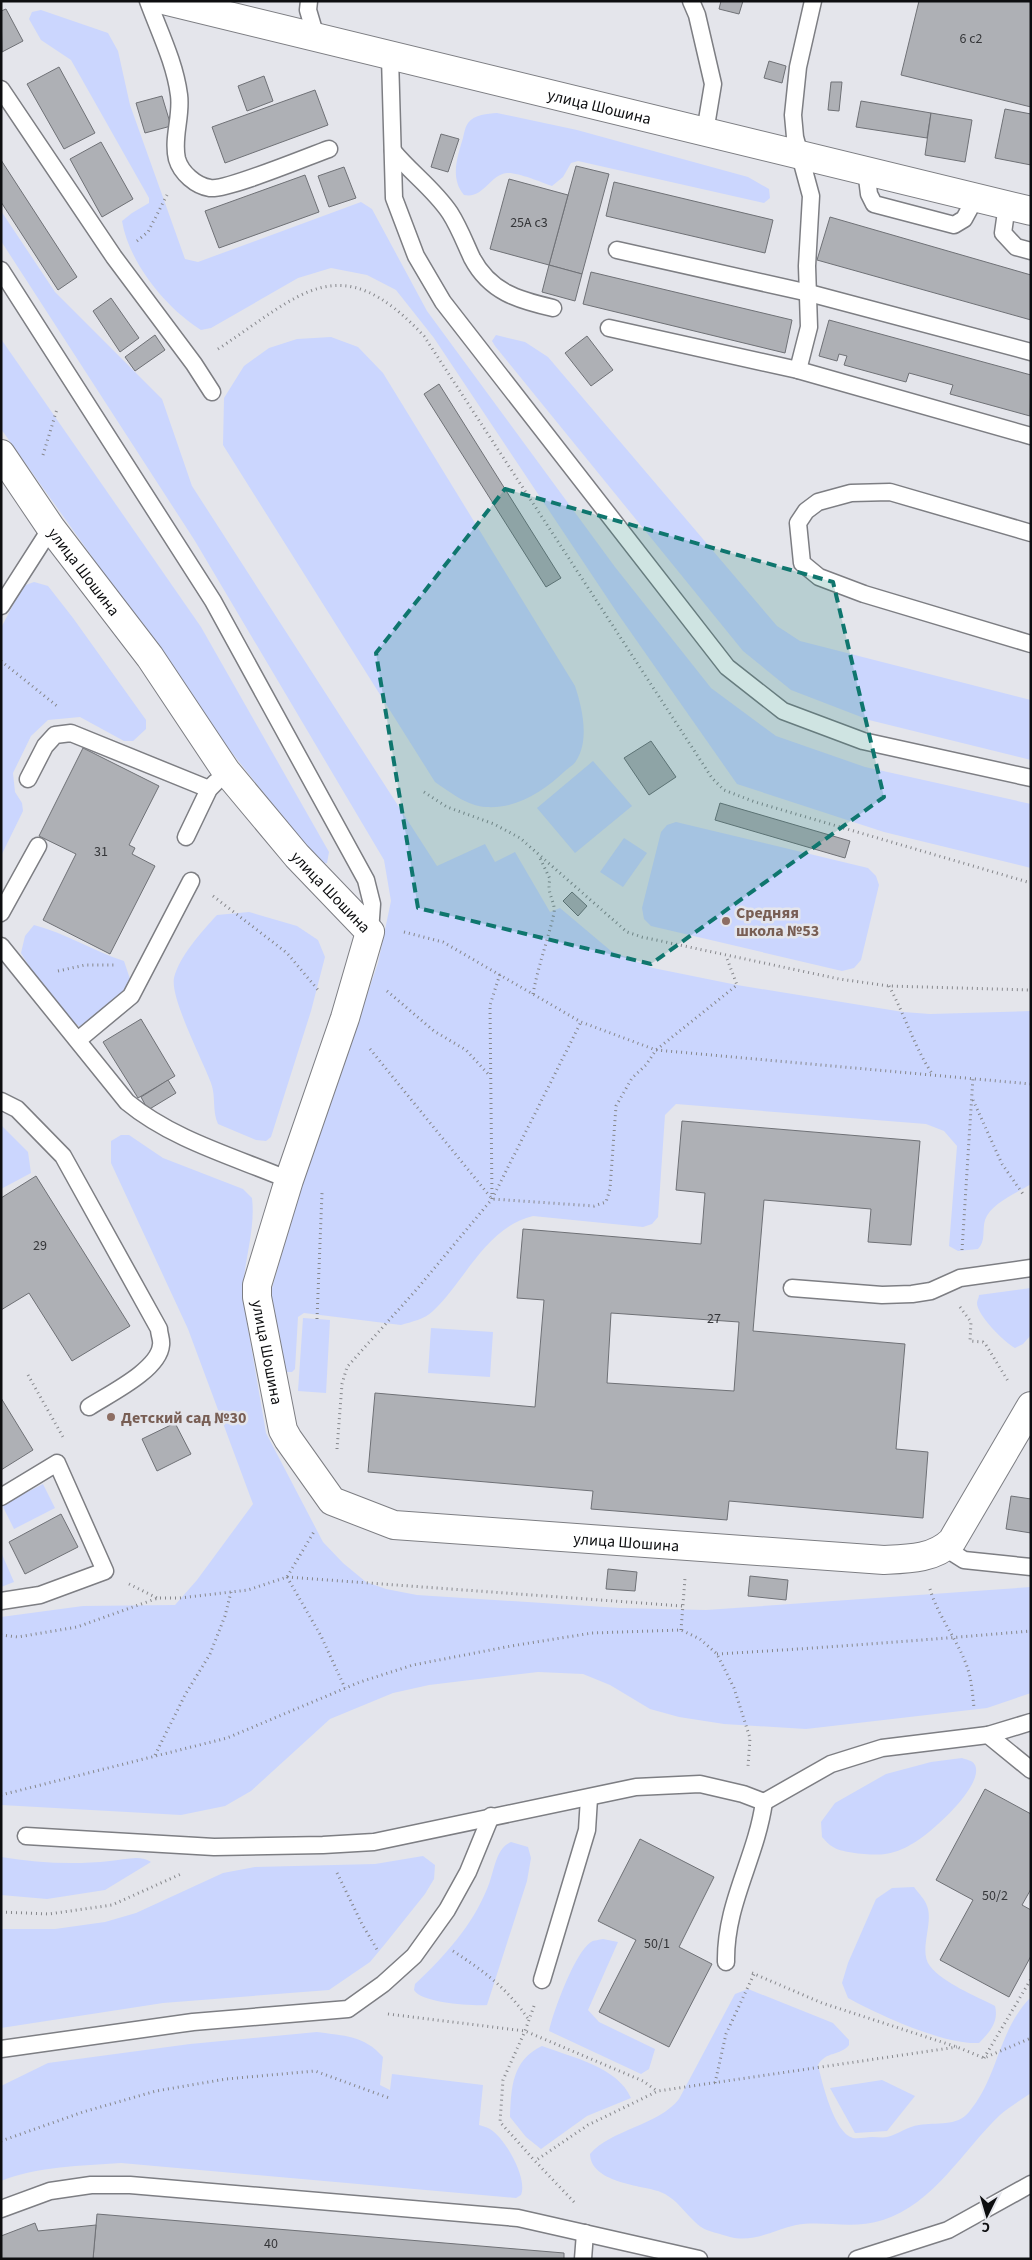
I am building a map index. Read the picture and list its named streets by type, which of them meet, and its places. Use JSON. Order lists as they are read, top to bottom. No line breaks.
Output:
{"streets":{"street":["улица Шошина"]},"places":["Средняя школа №53","Детский сад №30"],"house_numbers":["6 с2","25А с3","31","29","27","50/2","50/1","40"],"north":"bottom"}
